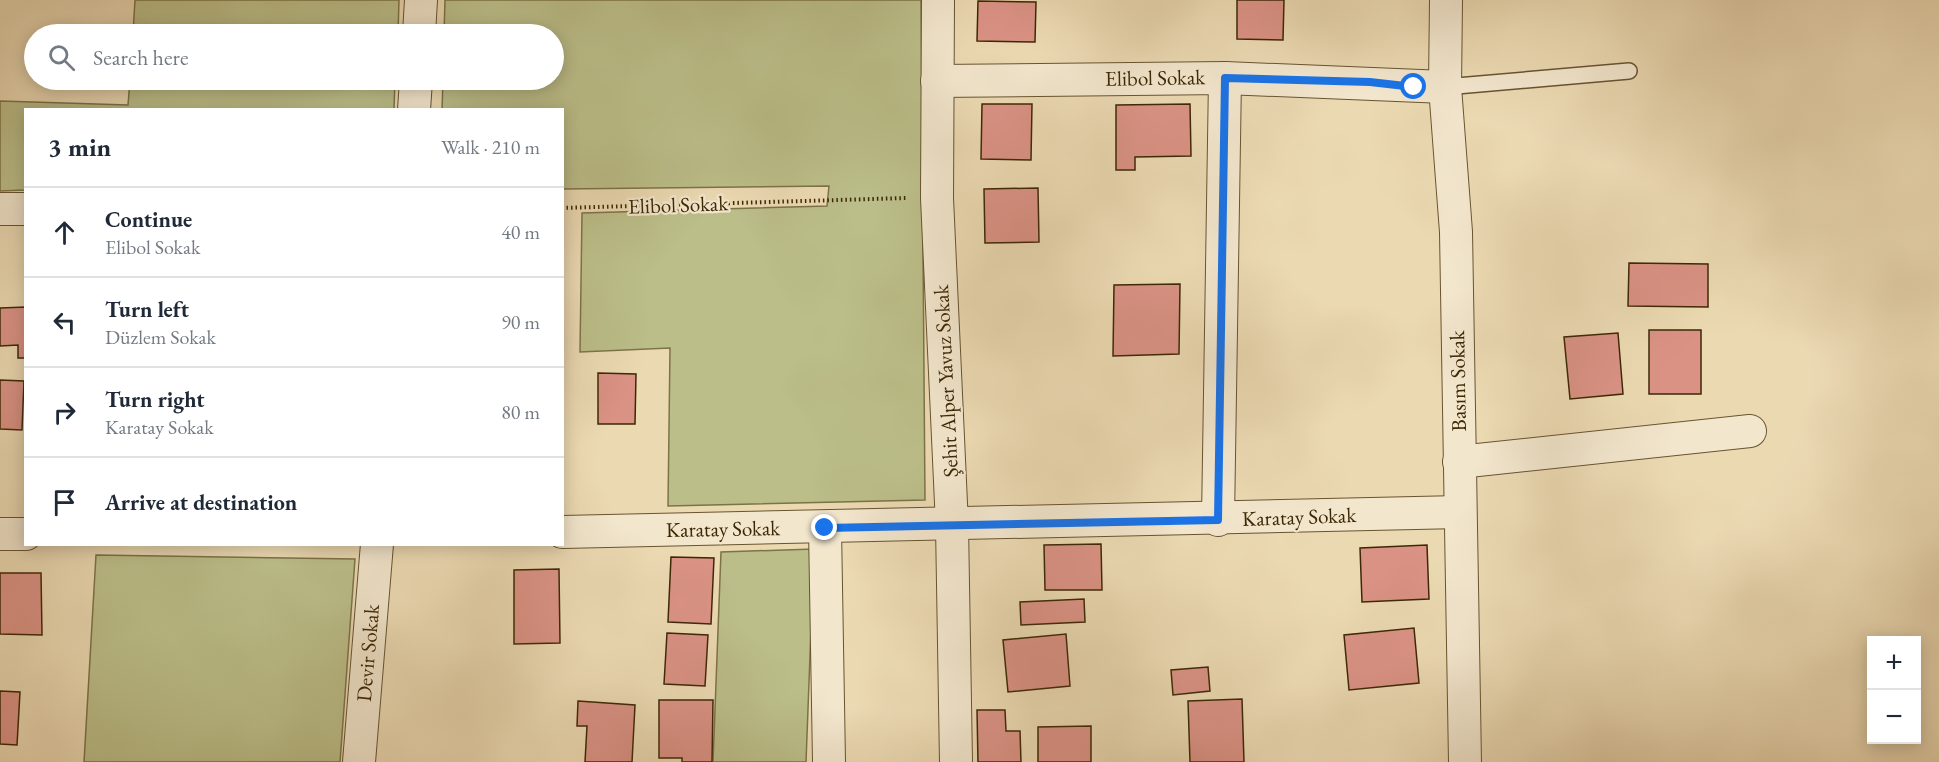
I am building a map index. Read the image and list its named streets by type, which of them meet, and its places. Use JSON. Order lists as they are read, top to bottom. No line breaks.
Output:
{"streets":{"street":["Elibol Sokak","Şehit Alper Yavuz Sokak","Basım Sokak","Karatay Sokak","Devir Sokak"]},"crossings":[["Elibol Sokak","Şehit Alper Yavuz Sokak"],["Elibol Sokak","Basım Sokak"],["Şehit Alper Yavuz Sokak","Karatay Sokak"],["Basım Sokak","Karatay Sokak"]],"page":{"search":"Search here","heading":["3 min","Walk · 210 m"],"list":[["Continue","Elibol Sokak","40 m"],["Turn left","Düzlem Sokak","90 m"],["Turn right","Karatay Sokak","80 m"],"Arrive at destination"],"map_buttons":["+","−"]}}
